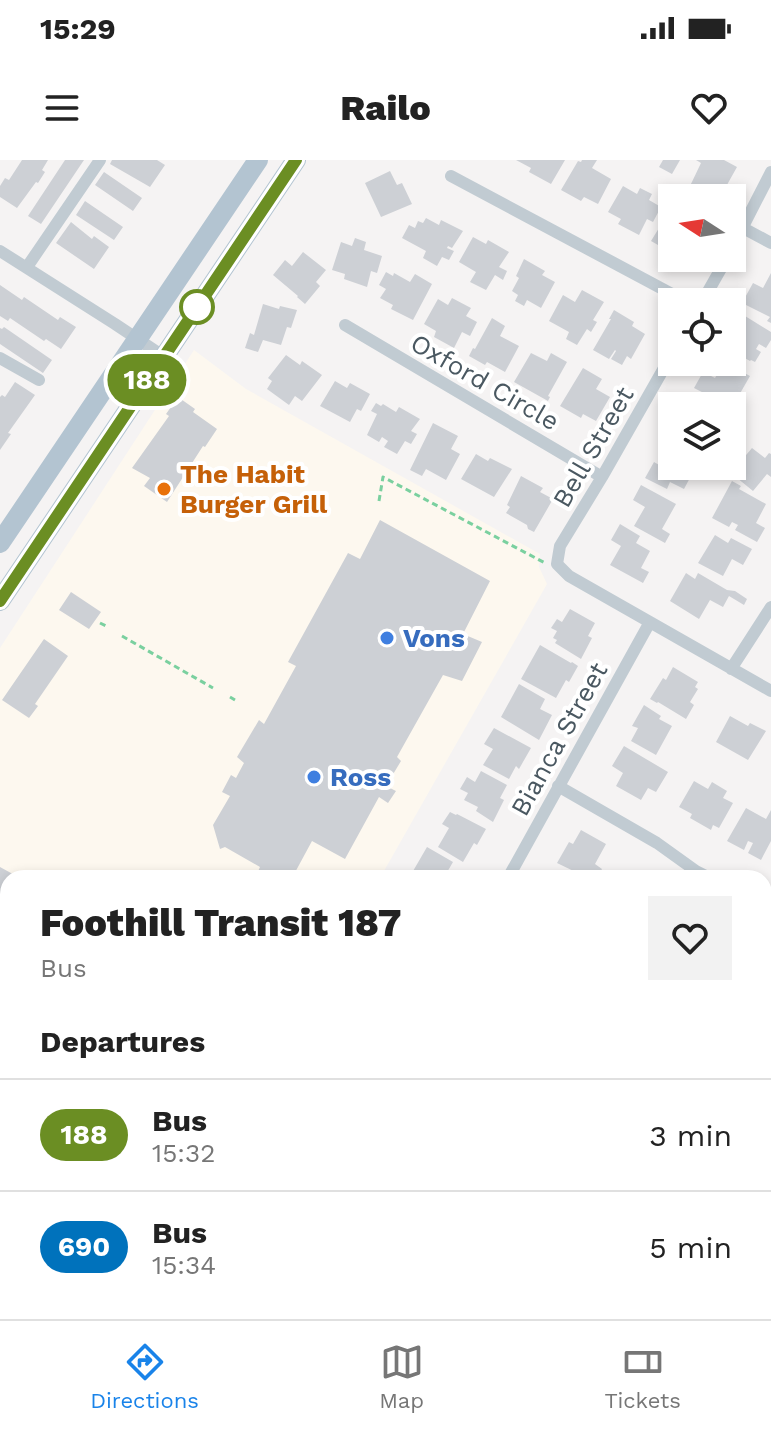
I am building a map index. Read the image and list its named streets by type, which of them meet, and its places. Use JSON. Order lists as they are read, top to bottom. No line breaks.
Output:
{"streets":{"street":["Oxford Circle","Bell Street","Bianca Street"]},"crossings":[["Oxford Circle","Bell Street"],["Bell Street","Bianca Street"]],"places":["The Habit Burger Grill","Vons","Ross"],"lines":["bus line 188"],"north":"left","page":{"status":"15:29","header":"Railo","on_map":"188","heading":[["Foothill Transit 187","Bus"],"Departures"],"list":[{"mark":"188","name":"Bus","note":"15:32","value":"3 min"},{"mark":"690","name":"Bus","note":"15:34","value":"5 min"}],"tabs":["Directions","Map","Tickets"]}}
